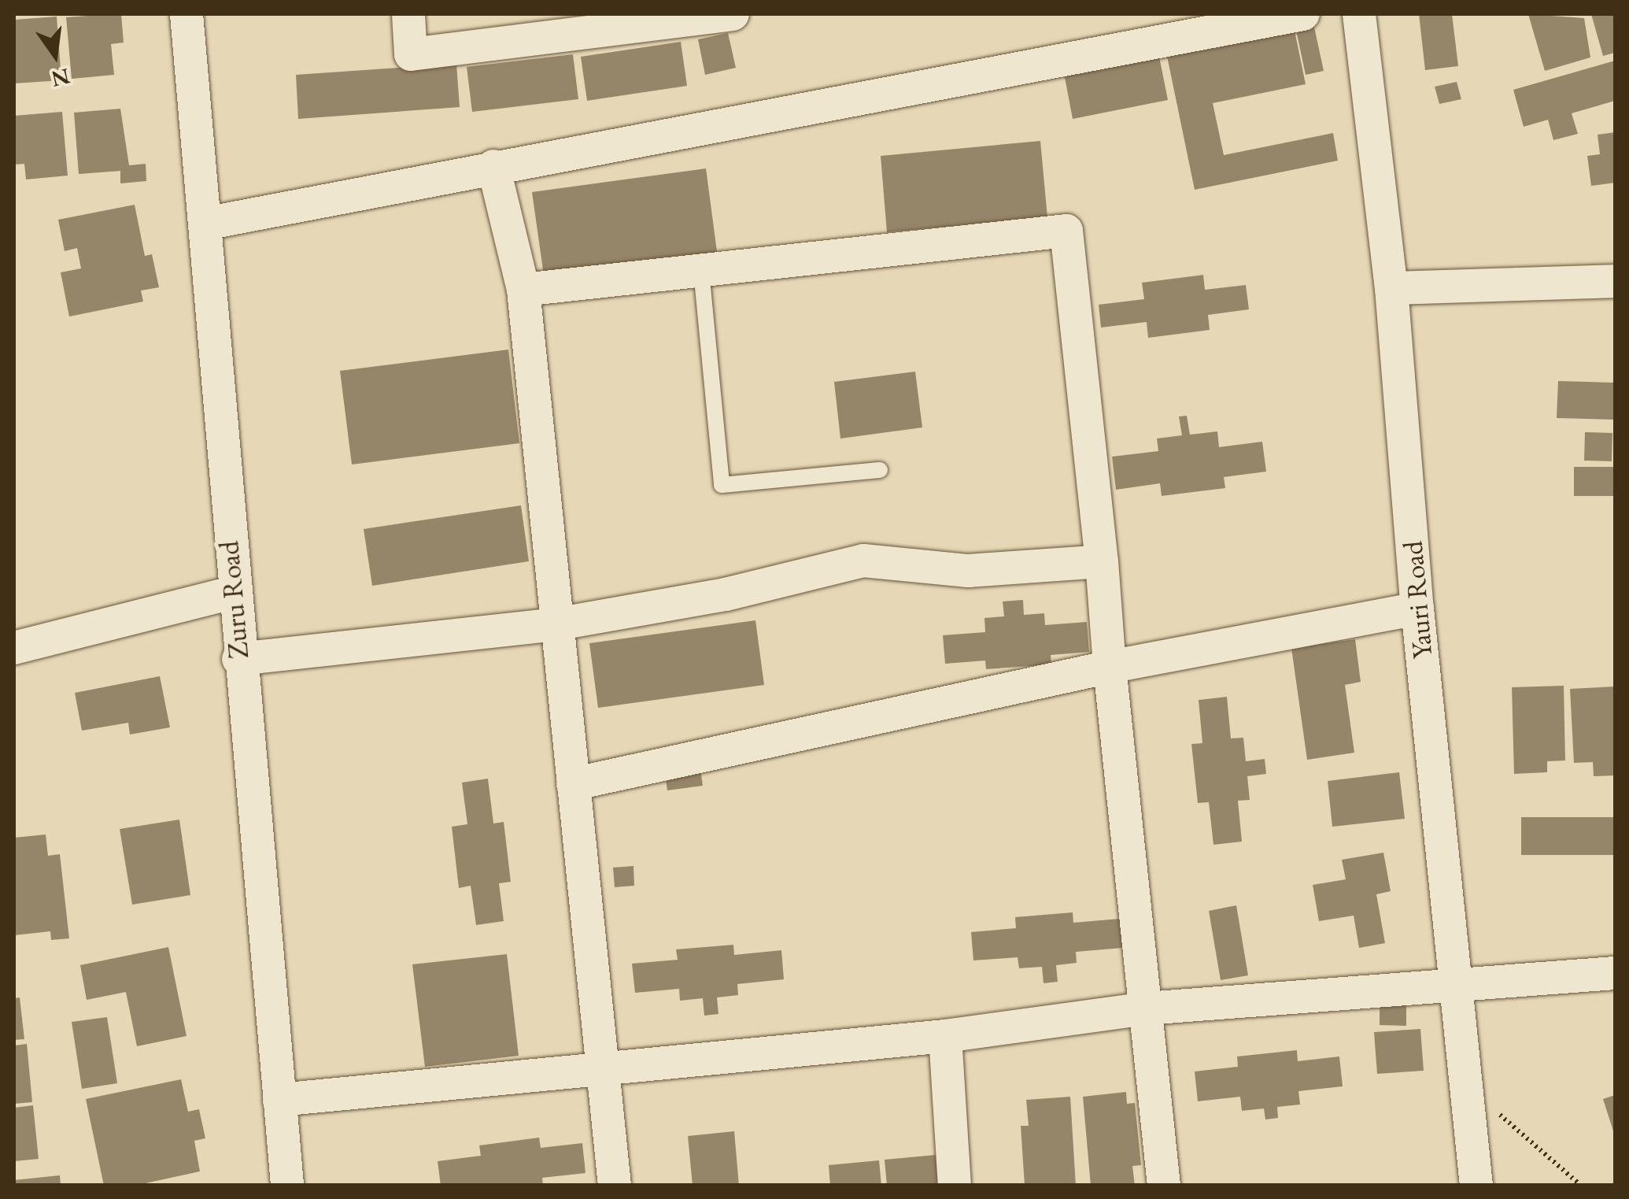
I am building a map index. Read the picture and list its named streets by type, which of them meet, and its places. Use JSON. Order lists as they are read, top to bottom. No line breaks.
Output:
{"streets":{"street":["Zuru Road","Yauri Road"]},"north":"bottom"}
